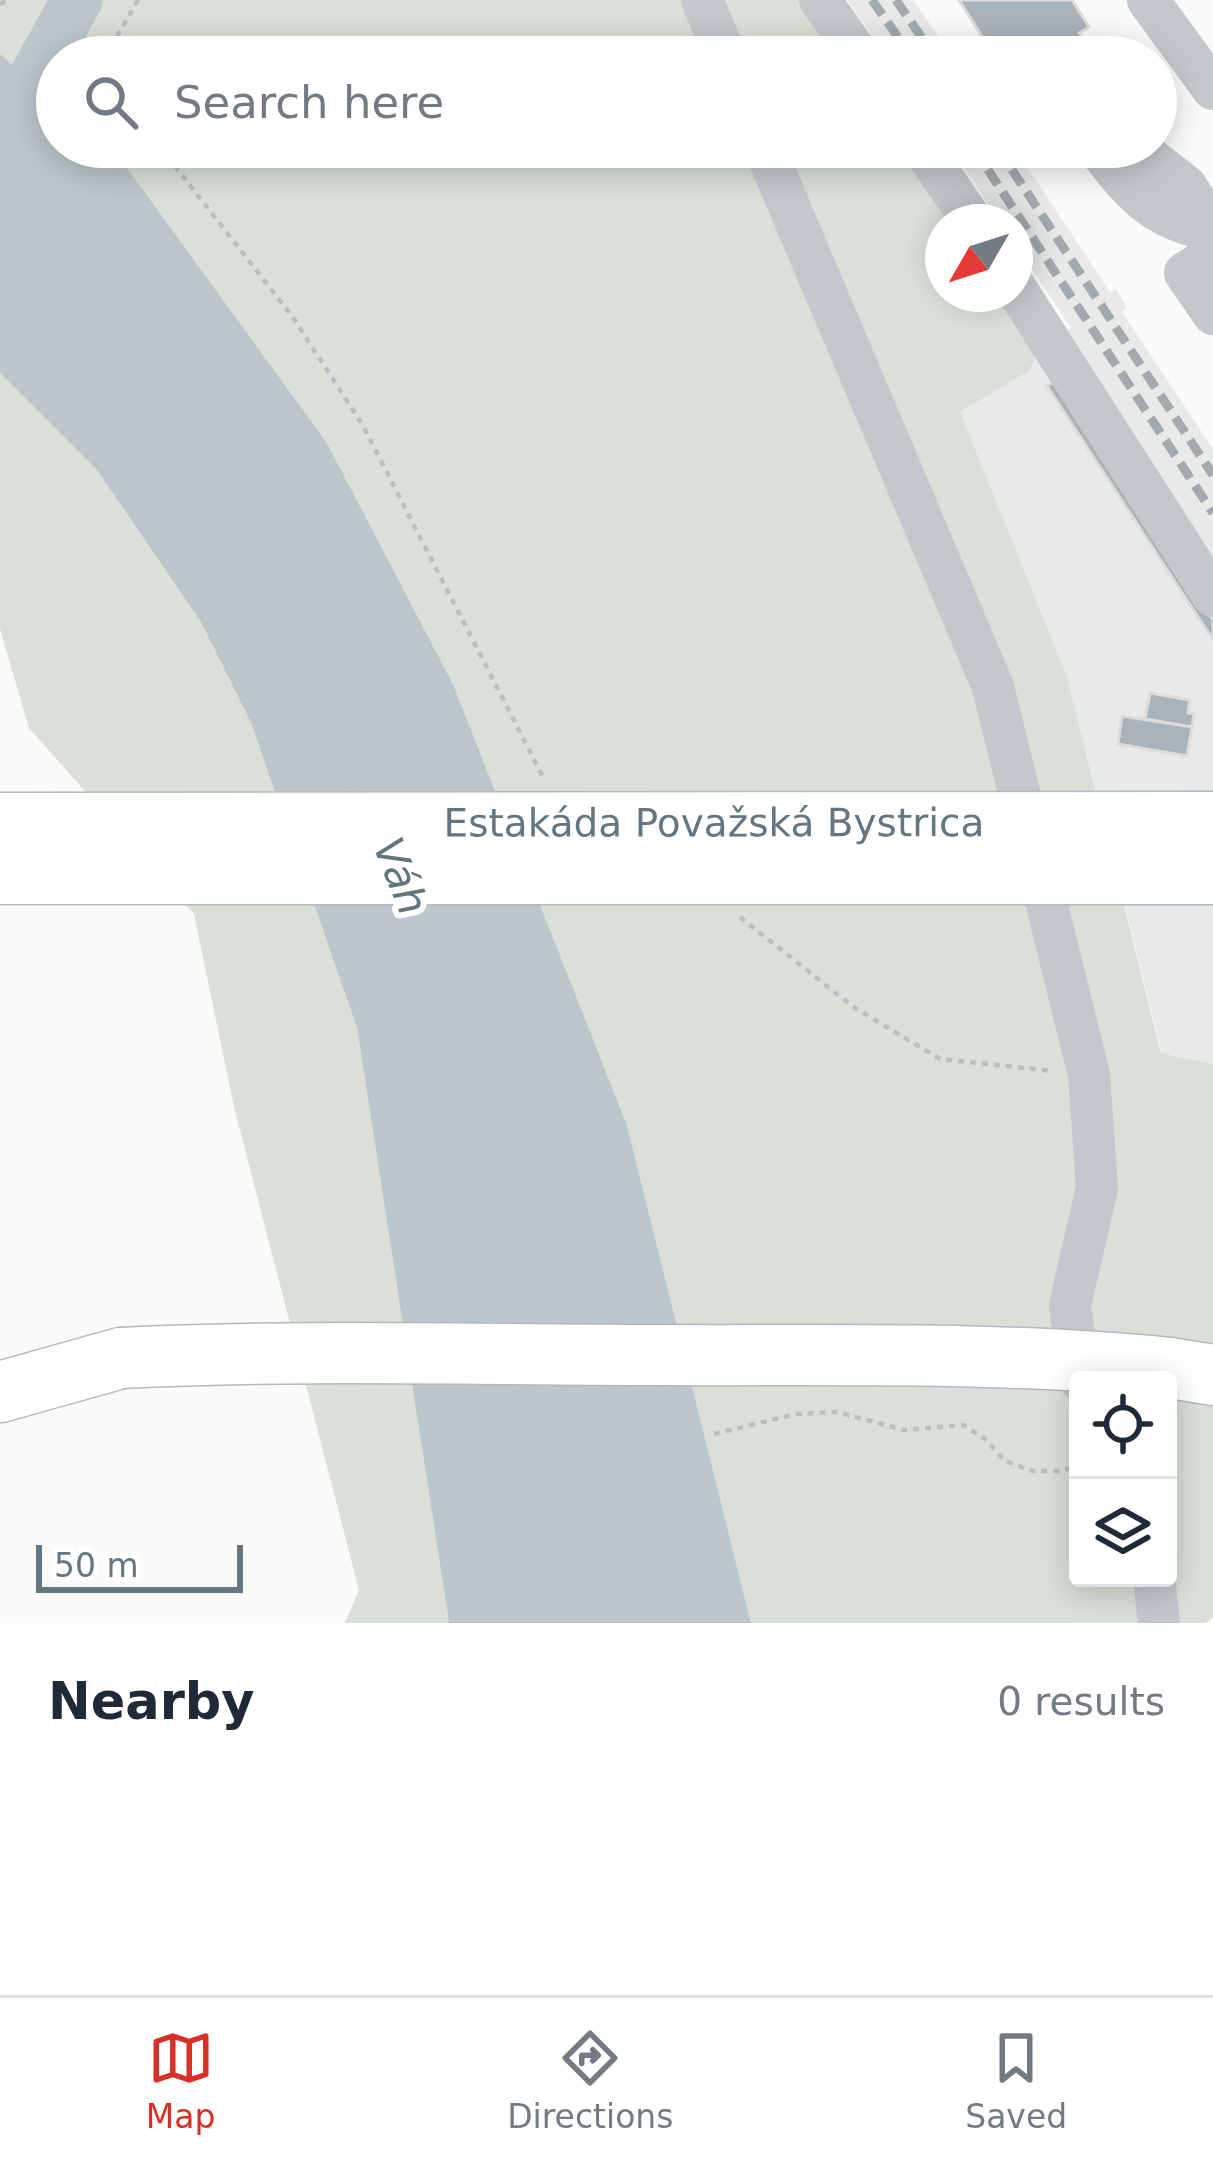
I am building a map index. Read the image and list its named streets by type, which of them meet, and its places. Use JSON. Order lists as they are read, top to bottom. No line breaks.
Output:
{"streets":{"highway":["Estakáda Považská Bystrica"]},"water":["Váh"],"scale_bar":"50 m","north":"bottom left","page":{"search":"Search here","scale":"50 m","heading":["Nearby","0 results"],"nav":["Map","Directions","Saved"]}}
